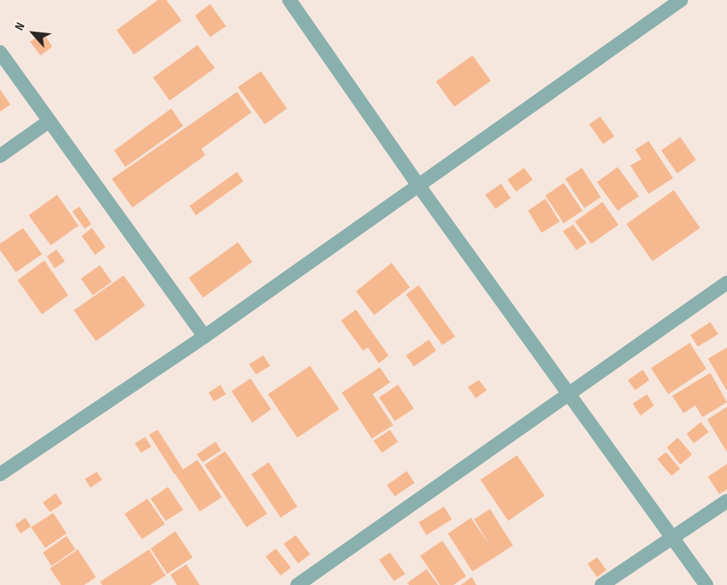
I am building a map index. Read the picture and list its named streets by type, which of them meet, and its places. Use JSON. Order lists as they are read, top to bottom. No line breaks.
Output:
{"north":"top left"}
